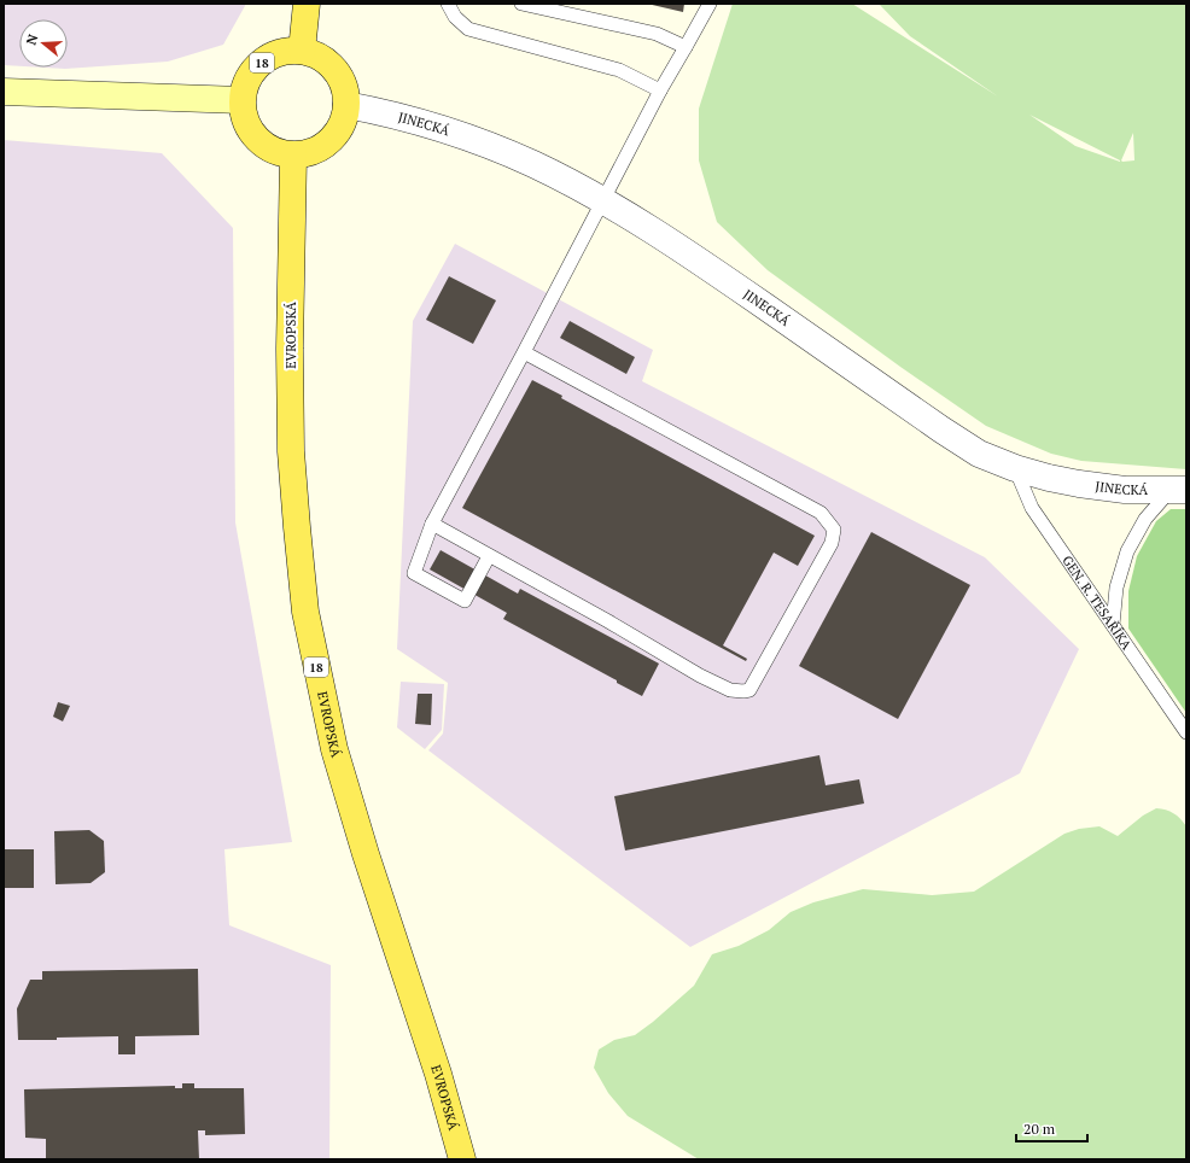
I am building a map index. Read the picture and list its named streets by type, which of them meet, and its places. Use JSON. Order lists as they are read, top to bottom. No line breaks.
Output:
{"streets":{"main road":["18","EVROPSKÁ"],"street":["JINECKÁ"],"lane":["GEN. R. TESAŘÍKA"]},"crossings":[["18","JINECKÁ"],["18","EVROPSKÁ"],["JINECKÁ","EVROPSKÁ"],["JINECKÁ","GEN. R. TESAŘÍKA"]],"scale_bar":"20 m","north":"left"}
